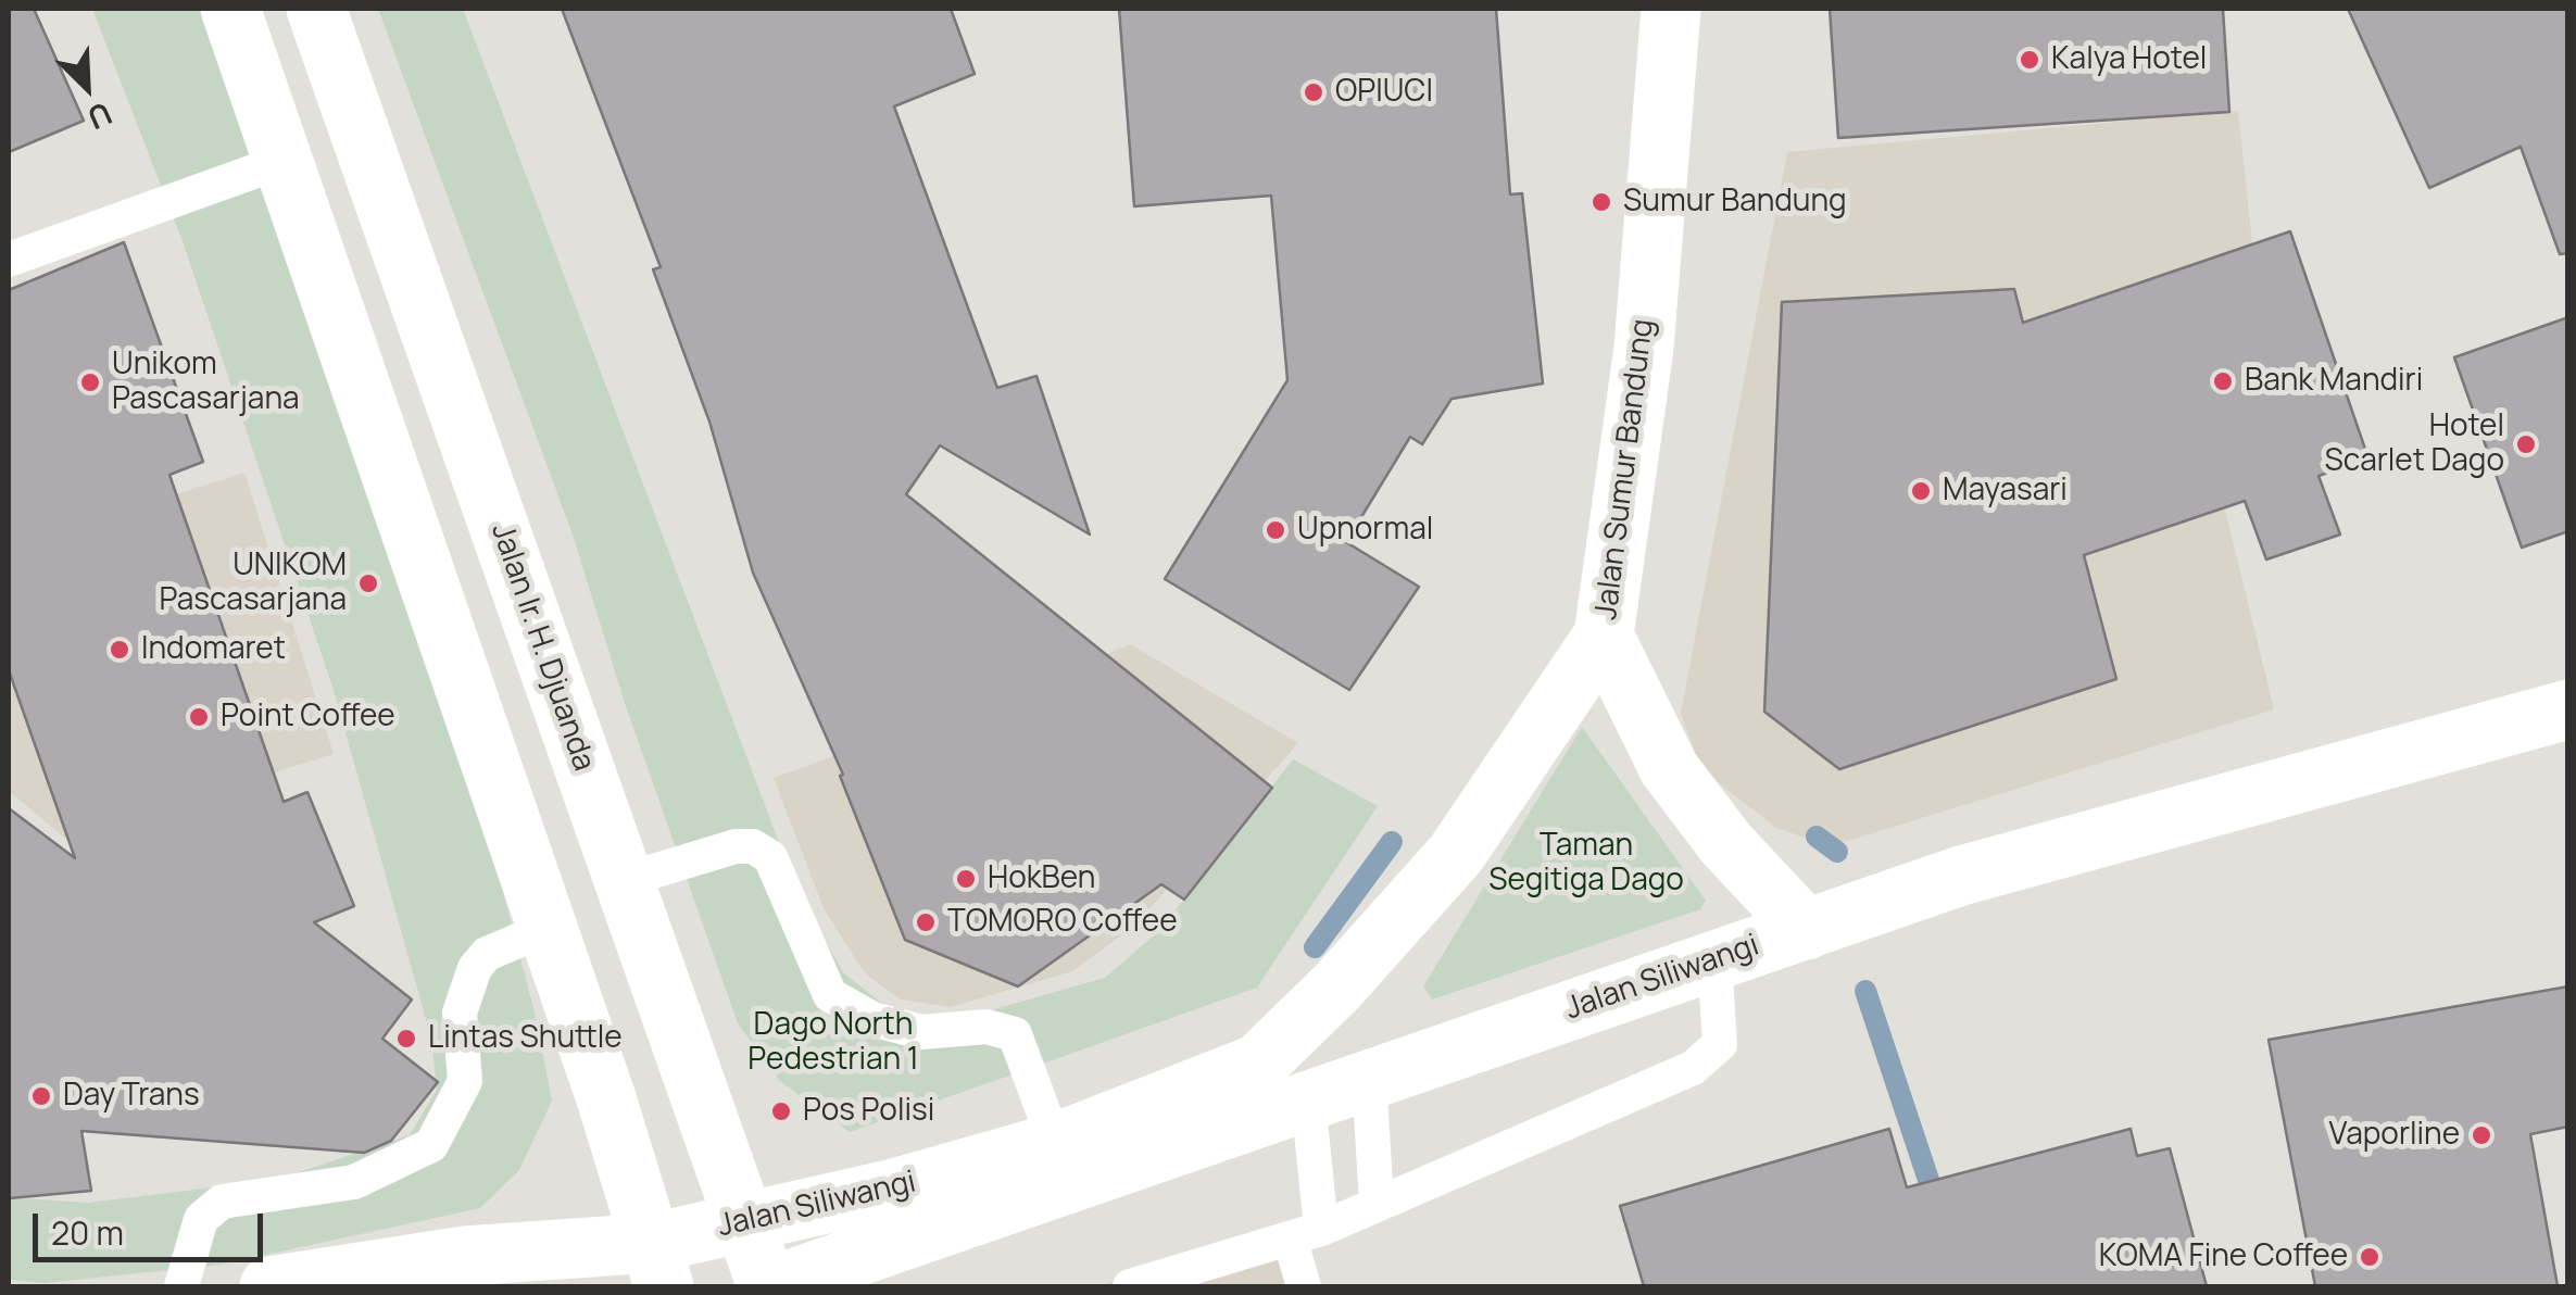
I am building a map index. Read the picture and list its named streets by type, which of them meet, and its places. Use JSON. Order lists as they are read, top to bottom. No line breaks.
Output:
{"streets":{"main road":["Jalan Sumur Bandung","Jalan Ir. H. Djuanda","Jalan Siliwangi"]},"crossings":[["Jalan Sumur Bandung","Jalan Siliwangi"],["Jalan Ir. H. Djuanda","Jalan Siliwangi"]],"parks":["Taman Segitiga Dago","Dago North Pedestrian 1"],"places":["Kalya Hotel","OPIUCI","Sumur Bandung","Bank Mandiri","Unikom Pascasarjana","Hotel Scarlet Dago","Mayasari","Upnormal","UNIKOM Pascasarjana","Indomaret","Point Coffee","HokBen","TOMORO Coffee","Lintas Shuttle","Day Trans","Pos Polisi","Vaporline","KOMA Fine Coffee"],"scale_bar":"20 m","north":"bottom right"}
